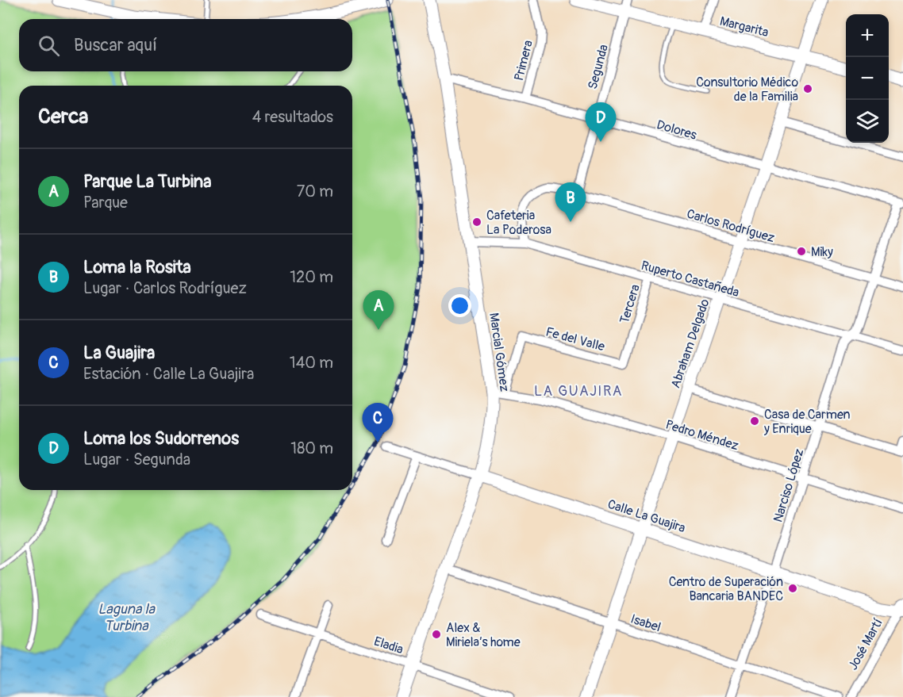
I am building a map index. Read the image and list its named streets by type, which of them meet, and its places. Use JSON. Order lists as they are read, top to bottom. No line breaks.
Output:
{"streets":{"main road":["Margarita","Abraham Delgado","Marcial Gómez","Calle La Guajira"],"street":["Primera","Segunda","Dolores","Carlos Rodríguez","Ruperto Castañeda","Tercera","Fe del Valle","Pedro Méndez","Narciso López","Isabel","José Martí","Eladia"]},"crossings":[["Margarita","Segunda"],["Margarita","Abraham Delgado"],["Primera","Dolores"],["Segunda","Dolores"],["Segunda","Carlos Rodríguez"],["Dolores","Abraham Delgado"],["Dolores","Marcial Gómez"],["Dolores","Narciso López"],["Carlos Rodríguez","Ruperto Castañeda"],["Carlos Rodríguez","Abraham Delgado"],["Carlos Rodríguez","Narciso López"],["Ruperto Castañeda","Tercera"],["Ruperto Castañeda","Abraham Delgado"],["Ruperto Castañeda","Marcial Gómez"],["Ruperto Castañeda","Narciso López"],["Tercera","Fe del Valle"],["Fe del Valle","Pedro Méndez"],["Abraham Delgado","Pedro Méndez"],["Abraham Delgado","Calle La Guajira"],["Abraham Delgado","Isabel"],["Marcial Gómez","Pedro Méndez"],["Marcial Gómez","Calle La Guajira"],["Marcial Gómez","Isabel"],["Marcial Gómez","Eladia"],["Pedro Méndez","Narciso López"],["Narciso López","Calle La Guajira"],["Narciso López","Isabel"],["Calle La Guajira","José Martí"]],"districts":["LA GUAJIRA"],"water":["Laguna la Turbina"],"places":["Consultorio Médico de la Familia","Cafeteria La Poderosa","Miky","Casa de Carmen y Enrique","Centro de Superación Bancaria BANDEC","Alex & Miriela’s home"],"page":{"map_buttons":["+","−"],"search":"Buscar aquí","heading":["Cerca","4 resultados"],"pins":["D","B","A","C"],"list":[{"mark":"A","name":"Parque La Turbina","note":"Parque","value":"70 m"},{"mark":"B","name":"Loma la Rosita","note":"Lugar · Carlos Rodríguez","value":"120 m"},{"mark":"C","name":"La Guajira","note":"Estación · Calle La Guajira","value":"140 m"},{"mark":"D","name":"Loma los Sudorrenos","note":"Lugar · Segunda","value":"180 m"}]}}
